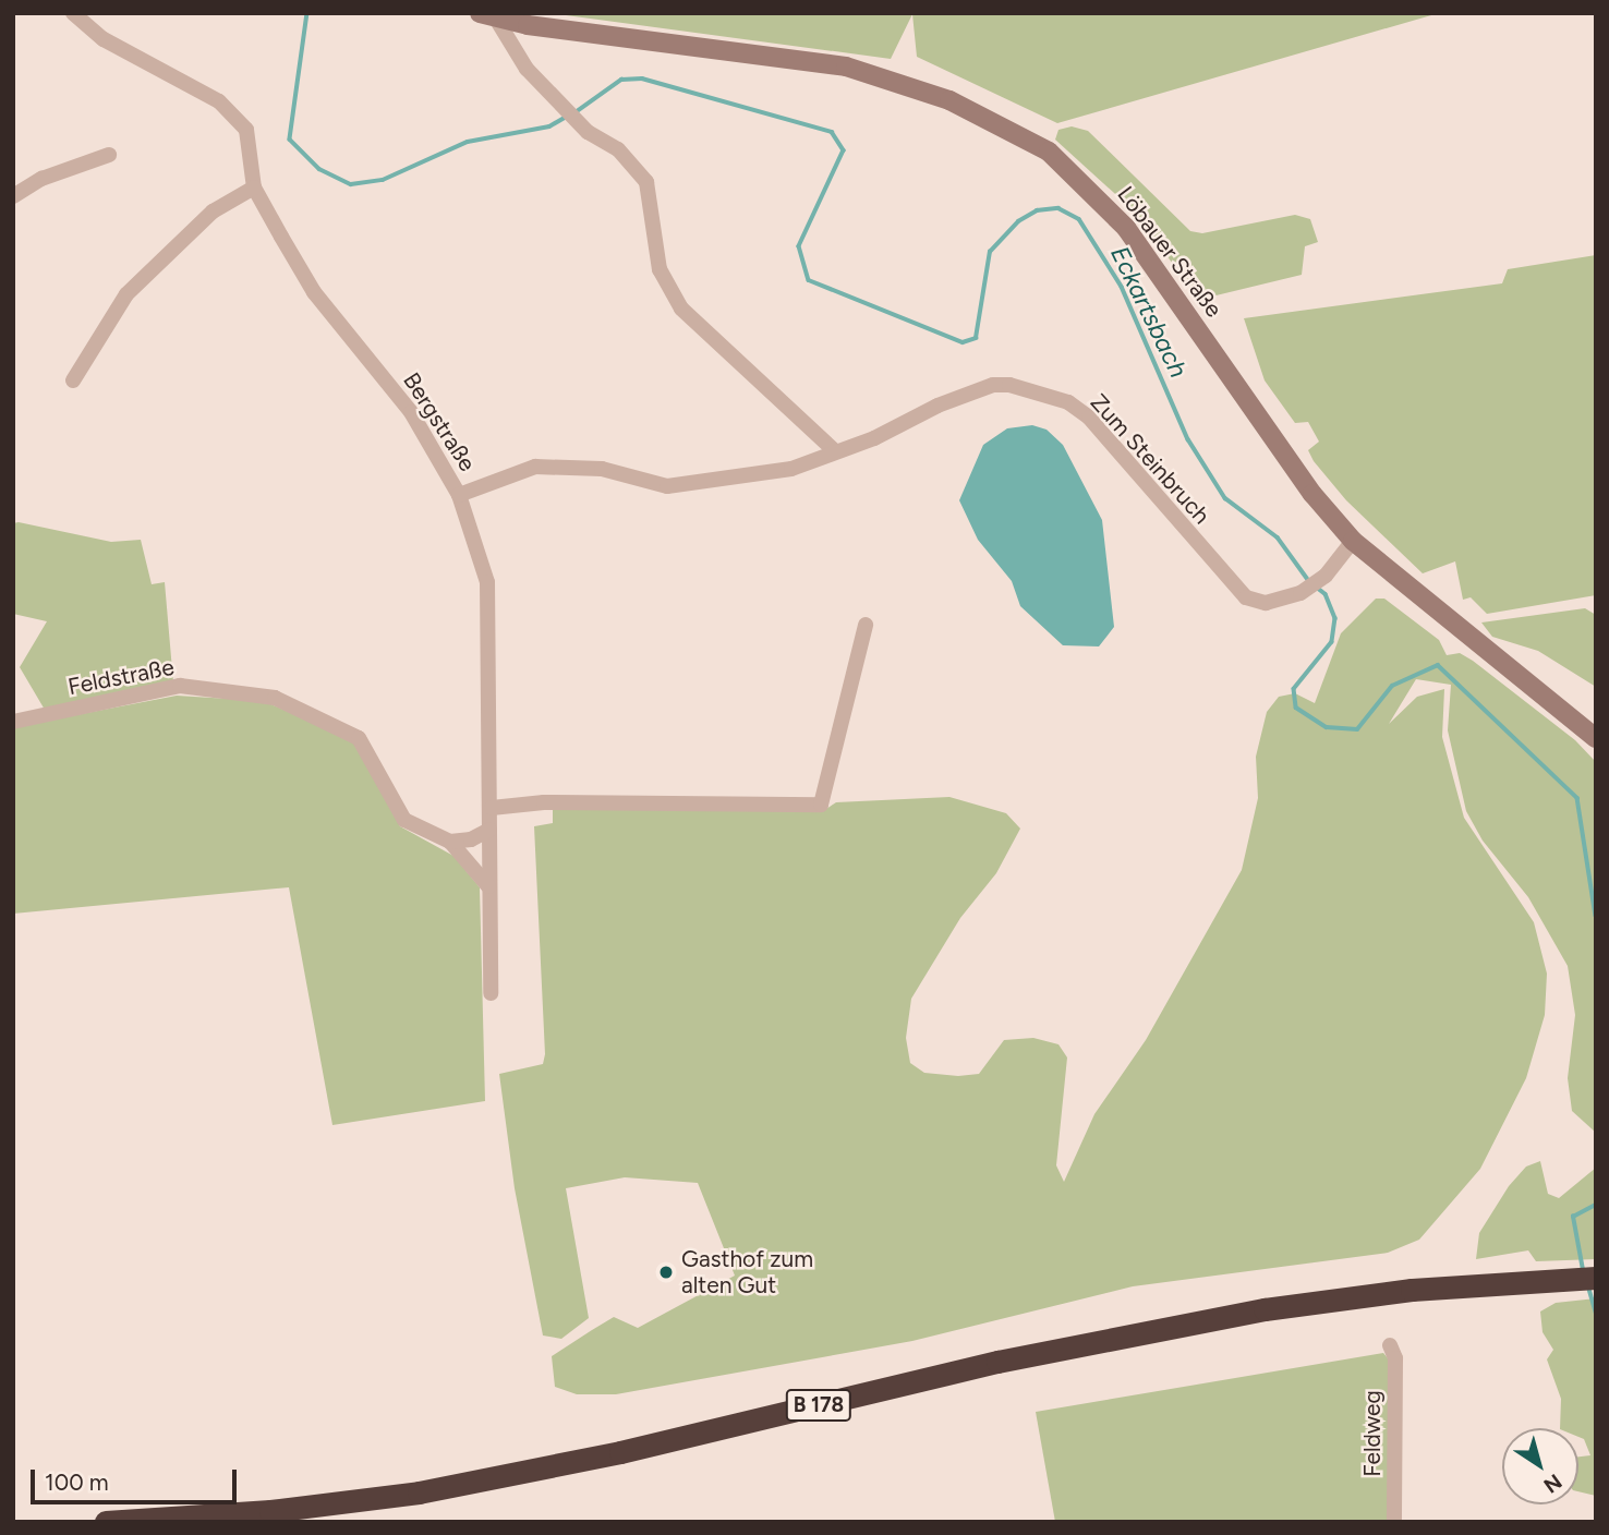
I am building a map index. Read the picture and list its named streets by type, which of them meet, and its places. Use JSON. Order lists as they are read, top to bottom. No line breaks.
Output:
{"streets":{"highway":["B 178"],"main road":["Löbauer Straße"],"street":["Bergstraße","Zum Steinbruch","Feldstraße","Feldweg"]},"crossings":[["Löbauer Straße","Zum Steinbruch"],["Bergstraße","Zum Steinbruch"],["Bergstraße","Feldstraße"]],"water":["Eckartsbach"],"places":["Gasthof zum alten Gut"],"scale_bar":"100 m","north":"bottom right"}
